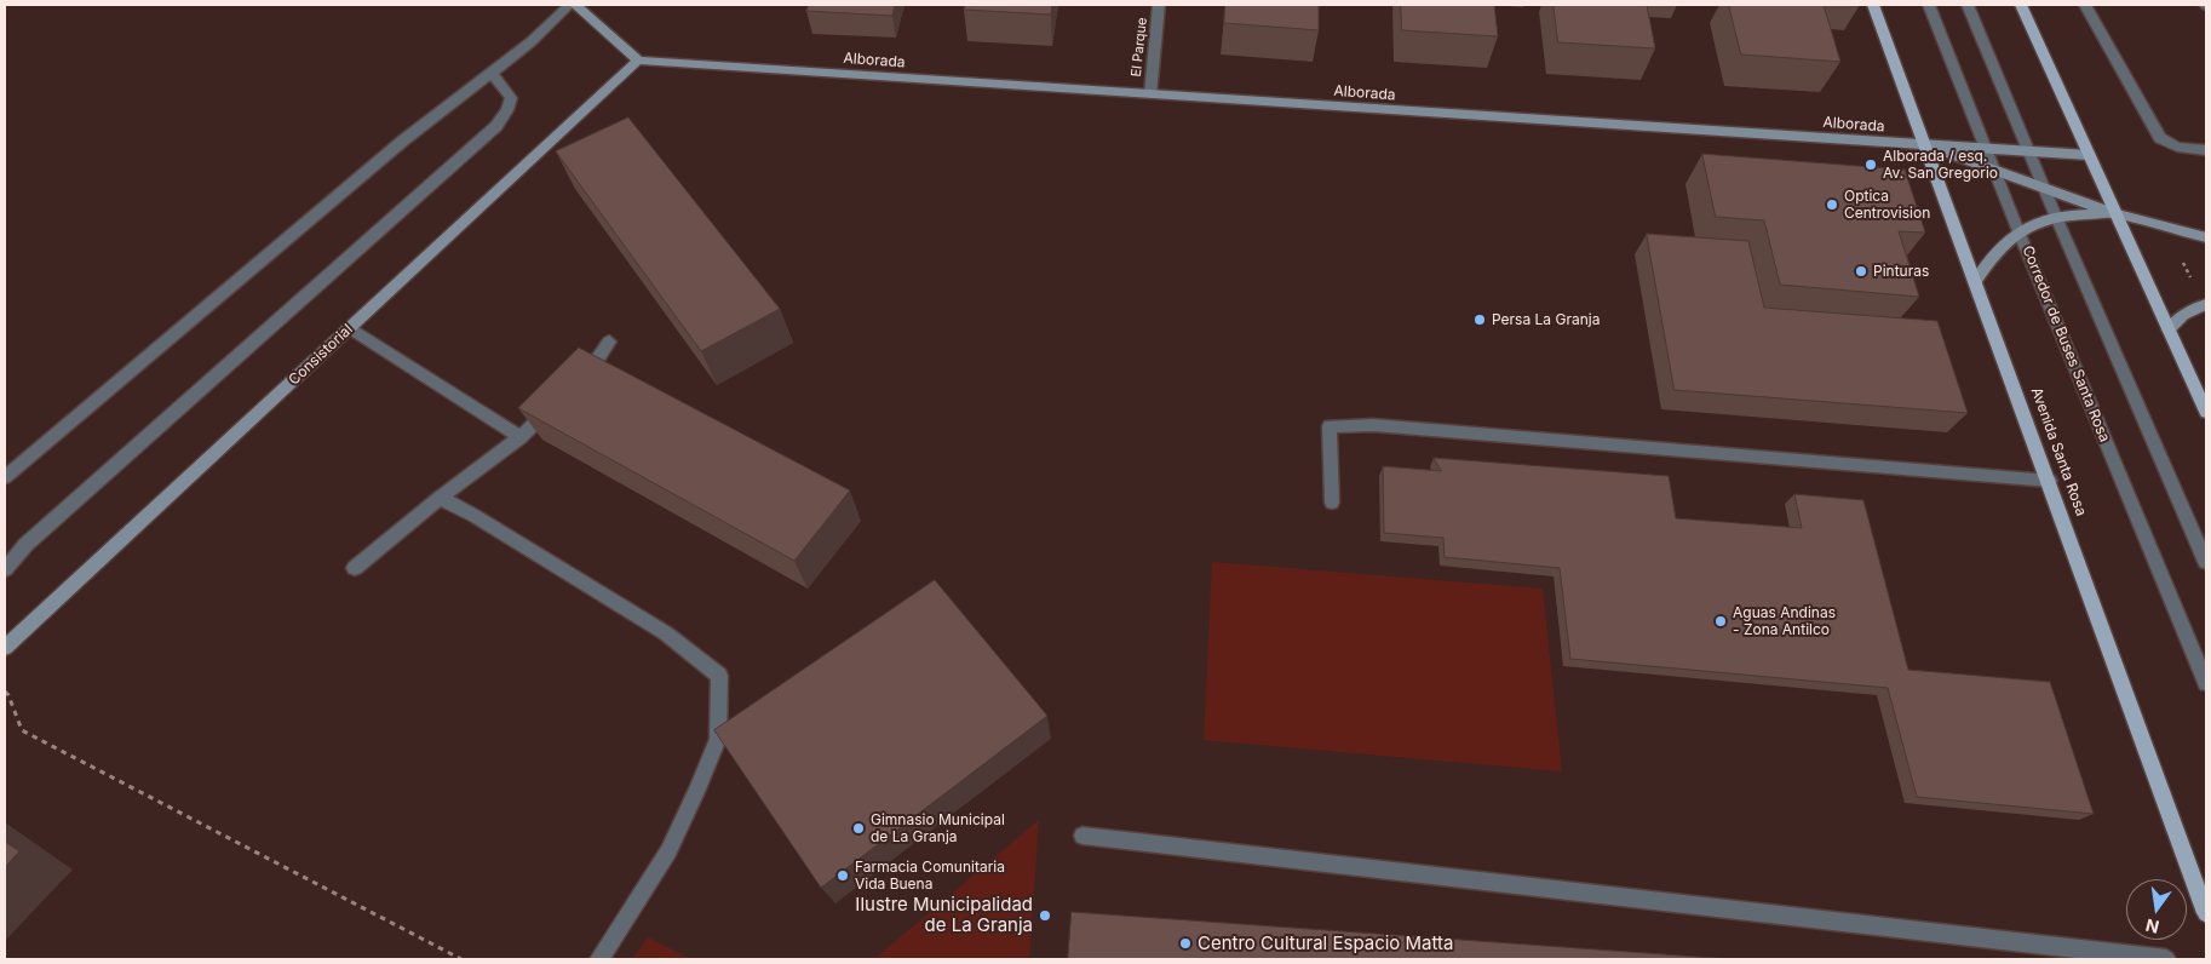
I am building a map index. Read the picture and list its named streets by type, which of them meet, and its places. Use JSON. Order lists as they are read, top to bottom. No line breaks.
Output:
{"streets":{"main road":["Avenida Santa Rosa"],"street":["El Parque","Alborada","Corredor de Buses Santa Rosa","Consistorial"]},"crossings":[["El Parque","Alborada"],["Alborada","Corredor de Buses Santa Rosa"],["Alborada","Consistorial"],["Alborada","Avenida Santa Rosa"]],"places":["Alborada / esq. Av. San Gregorio","Optica Centrovision","Pinturas","Persa La Granja","Aguas Andinas - Zona Antilco","Gimnasio Municipal de La Granja","Farmacia Comunitaria Vida Buena","Ilustre Municipalidad de La Granja","Centro Cultural Espacio Matta"],"north":"bottom"}
